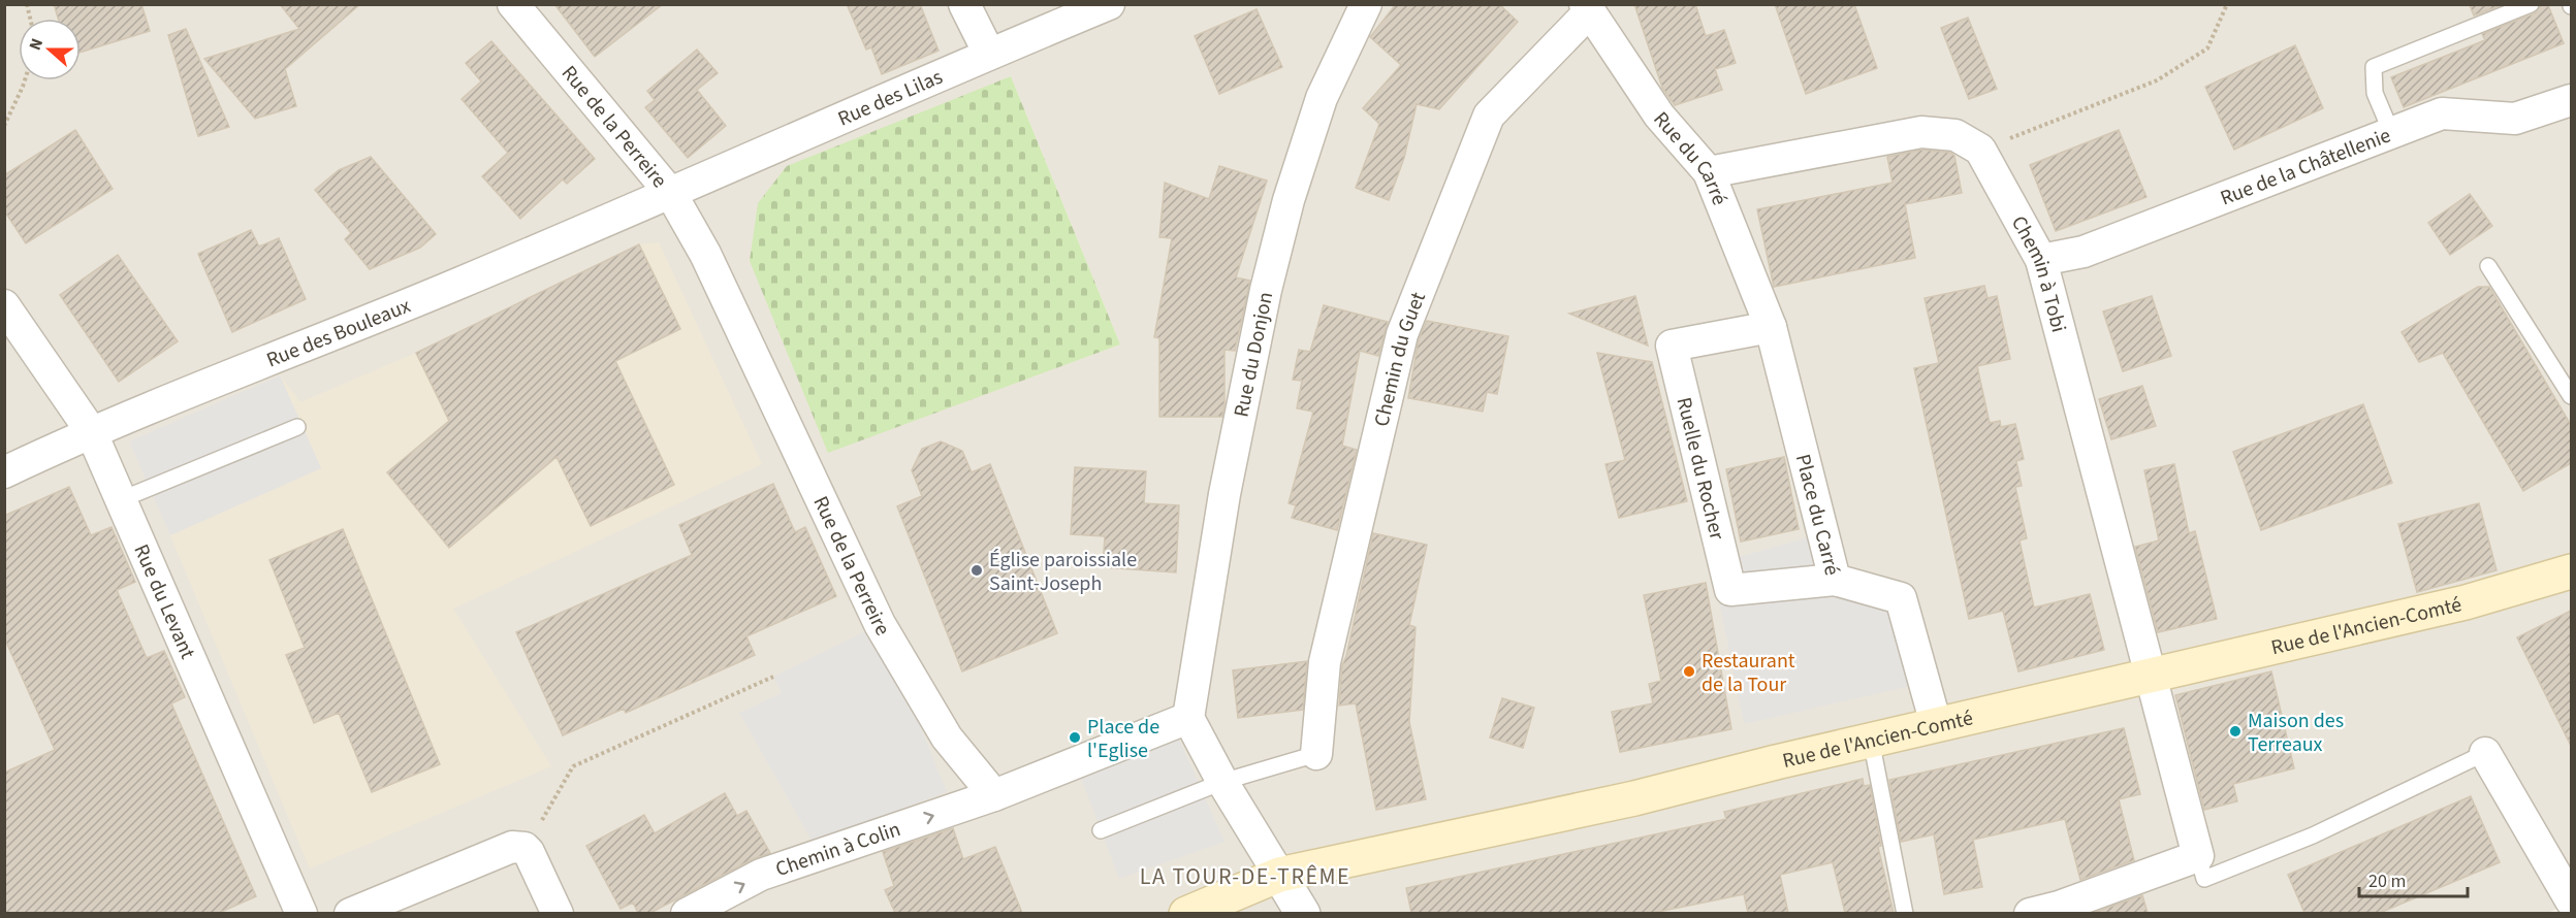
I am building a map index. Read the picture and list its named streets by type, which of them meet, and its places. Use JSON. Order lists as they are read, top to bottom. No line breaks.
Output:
{"streets":{"main road":["Rue de l'Ancien-Comté"],"street":["Rue des Lilas","Rue de la Perreire","Rue du Carré","Rue de la Châtellenie","Chemin à Tobi","Rue des Bouleaux","Rue du Donjon","Chemin du Guet","Ruelle du Rocher","Place du Carré","Rue du Levant","Chemin à Colin"]},"crossings":[["Rue des Lilas","Rue de la Perreire"],["Rue des Lilas","Rue des Bouleaux"],["Rue de la Perreire","Rue des Bouleaux"],["Rue de la Perreire","Chemin à Colin"],["Rue du Carré","Chemin du Guet"],["Rue du Carré","Ruelle du Rocher"],["Rue du Carré","Place du Carré"],["Rue de la Châtellenie","Chemin à Tobi"],["Chemin à Tobi","Rue de l'Ancien-Comté"],["Rue des Bouleaux","Rue du Levant"],["Ruelle du Rocher","Place du Carré"],["Place du Carré","Rue de l'Ancien-Comté"]],"one_way":["Chemin à Colin"],"districts":["LA TOUR-DE-TRÊME"],"places":["Église paroissiale Saint-Joseph","Restaurant de la Tour","Maison des Terreaux","Place de l'Eglise"],"scale_bar":"20 m","north":"left"}
